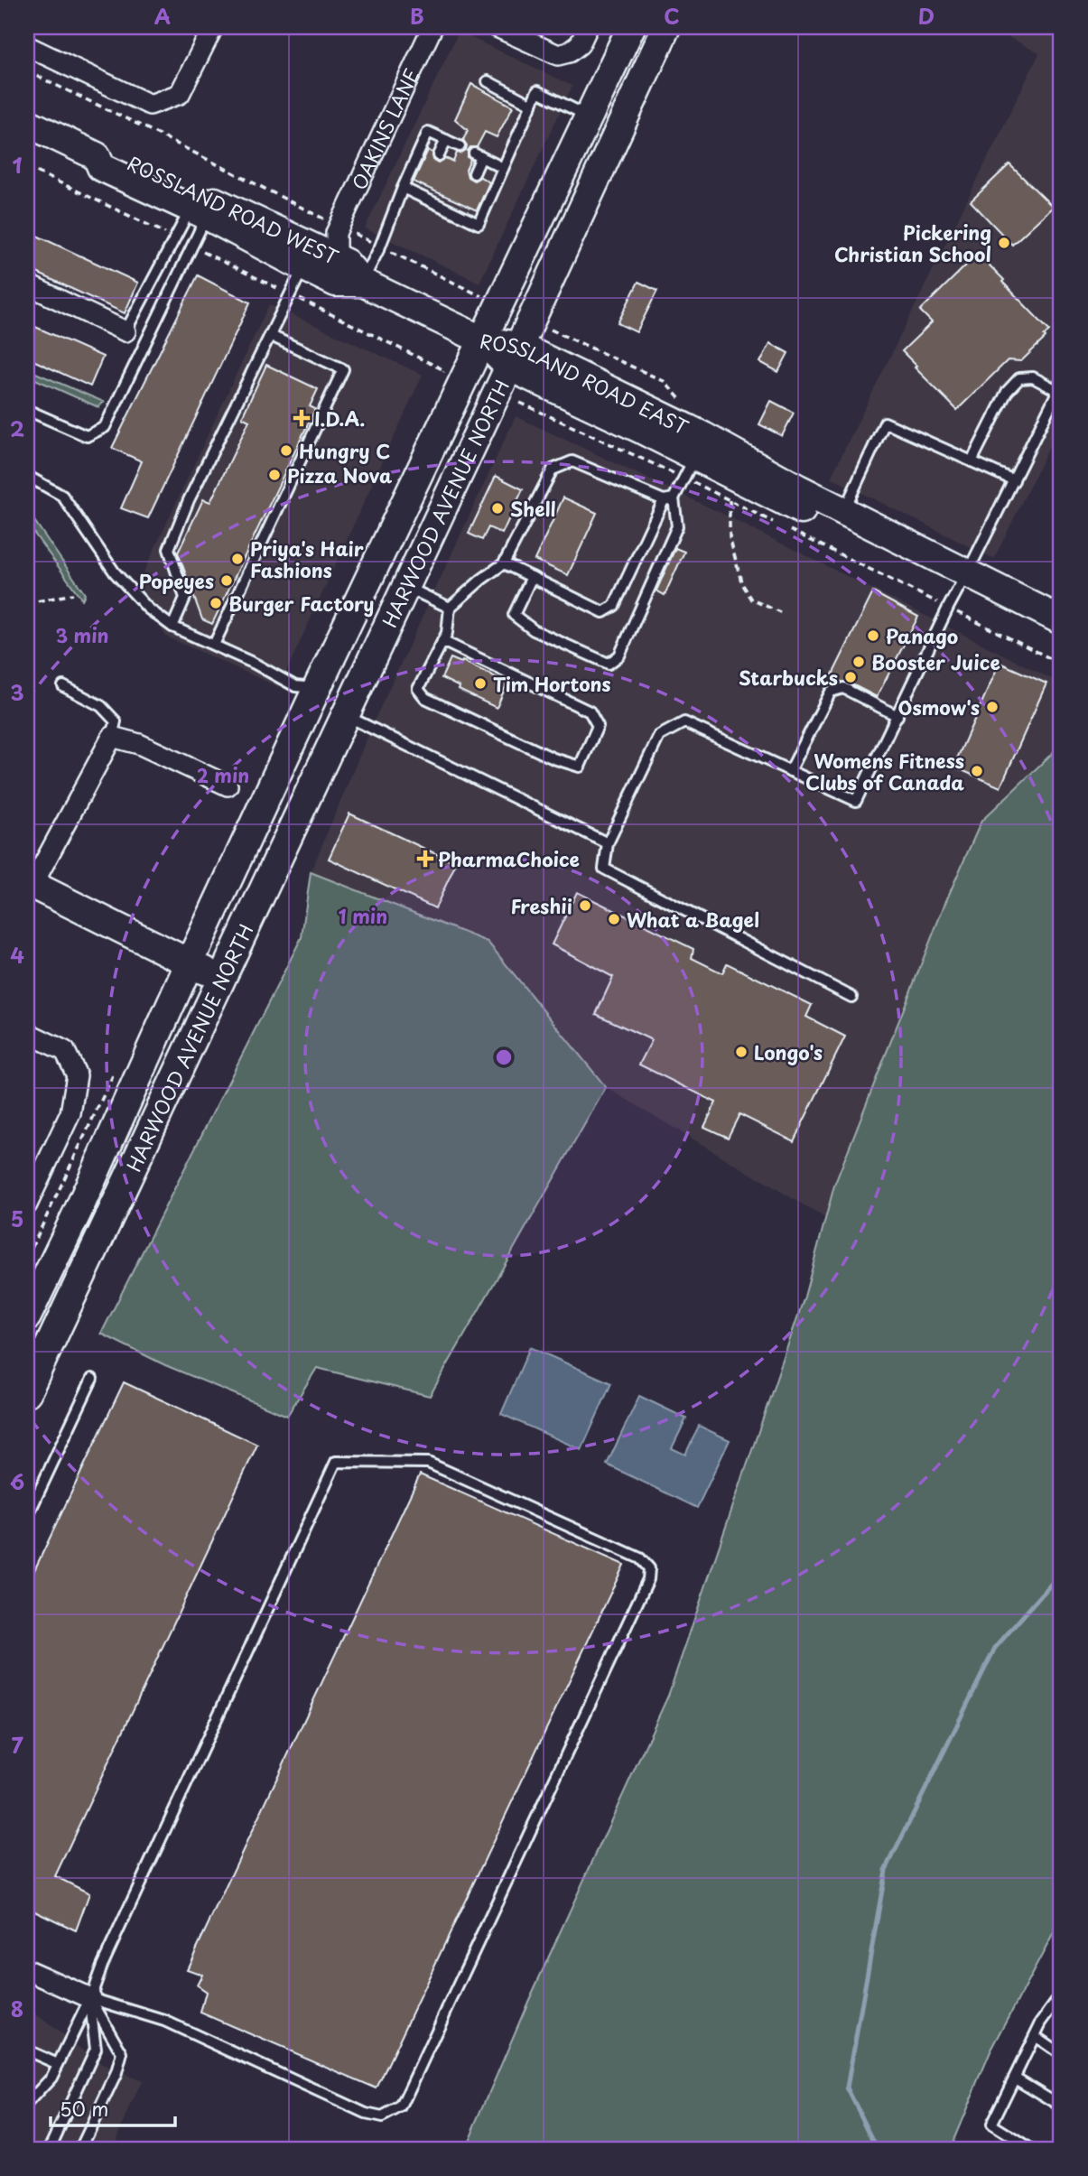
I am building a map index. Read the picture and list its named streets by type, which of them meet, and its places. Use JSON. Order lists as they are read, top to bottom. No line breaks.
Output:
{"streets":{"main road":["ROSSLAND ROAD WEST","ROSSLAND ROAD EAST","HARWOOD AVENUE NORTH"],"street":["OAKINS LANE"]},"crossings":[["ROSSLAND ROAD WEST","ROSSLAND ROAD EAST"],["ROSSLAND ROAD WEST","HARWOOD AVENUE NORTH"],["ROSSLAND ROAD EAST","HARWOOD AVENUE NORTH"]],"places":{"other":["Pickering Christian School","Hungry C","Pizza Nova","Shell","Priya's Hair Fashions","Popeyes","Burger Factory","Panago","Booster Juice","Starbucks","Tim Hortons","Osmow's","Womens Fitness Clubs of Canada","Freshii","What a Bagel","Longo's"],"health":["I.D.A.","PharmaChoice"]},"scale_bar":"50 m","grid":{"columns":["A","B","C","D"],"rows":["1","2","3","4","5","6","7","8"]},"rings":["3 min","2 min","1 min"]}
